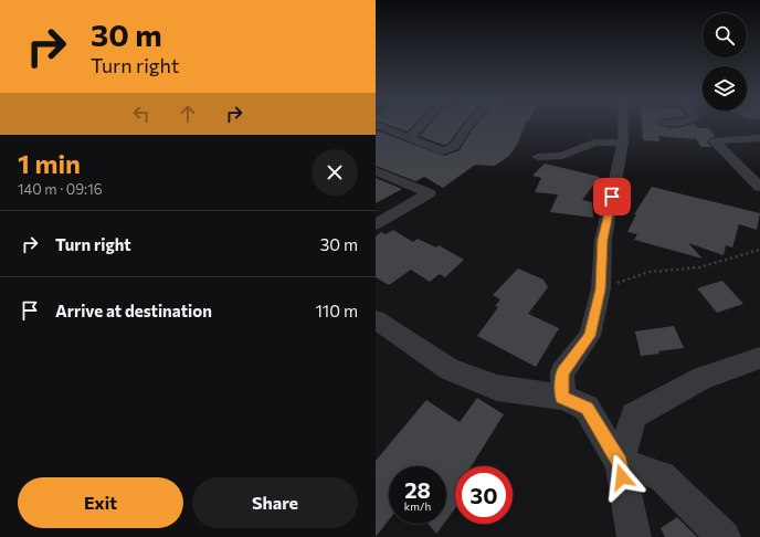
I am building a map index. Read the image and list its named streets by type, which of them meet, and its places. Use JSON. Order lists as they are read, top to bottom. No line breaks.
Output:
{"page":{"turn":["30 m","Turn right"],"heading":["1 min","140 m · 09:16"],"list":[{"name":"Turn right","value":"30 m"},{"name":"Arrive at destination","value":"110 m"}],"speed":"28 km/h","limit":"30","buttons":["Exit","Share"]}}
